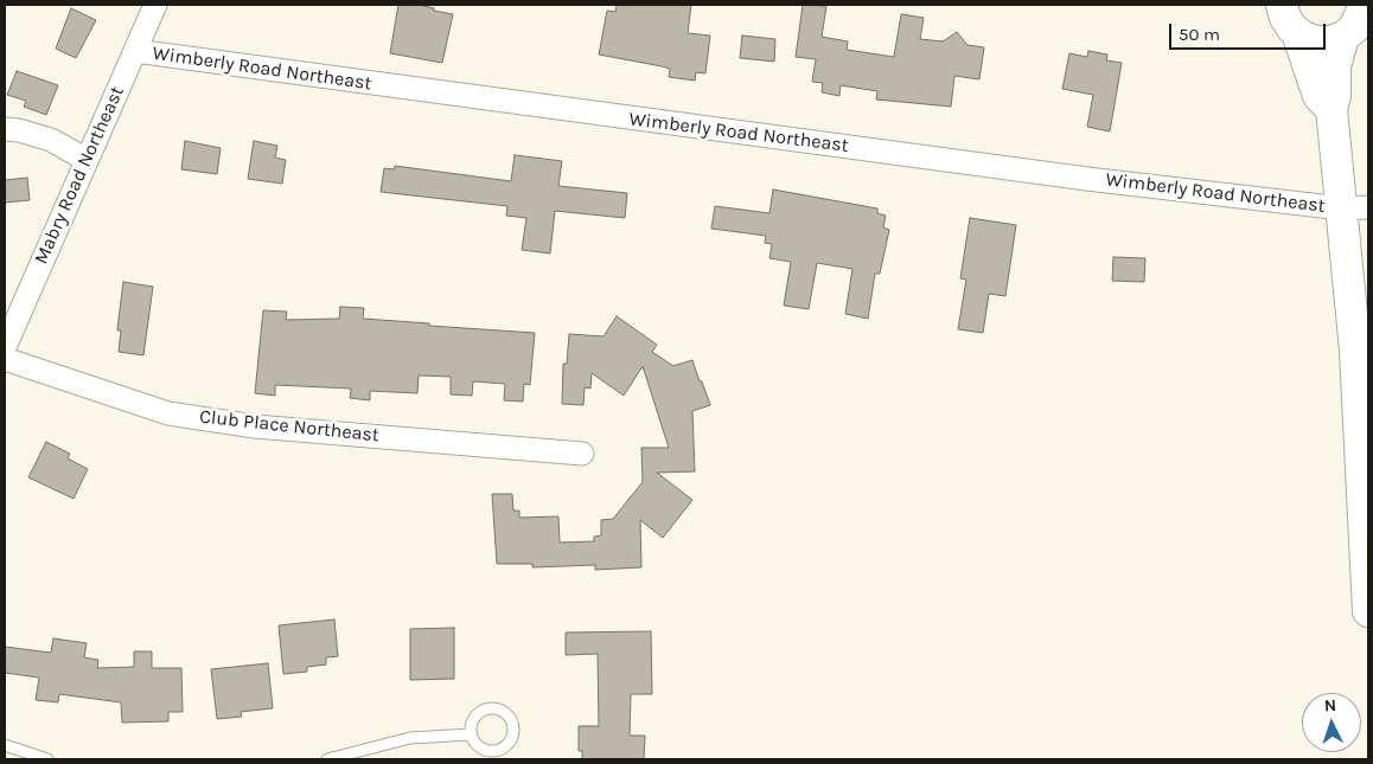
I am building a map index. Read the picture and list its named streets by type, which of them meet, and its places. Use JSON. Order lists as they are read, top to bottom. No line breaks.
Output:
{"streets":{"street":["Wimberly Road Northeast","Mabry Road Northeast","Club Place Northeast"]},"crossings":[["Wimberly Road Northeast","Mabry Road Northeast"]],"scale_bar":"50 m","north":"top"}
